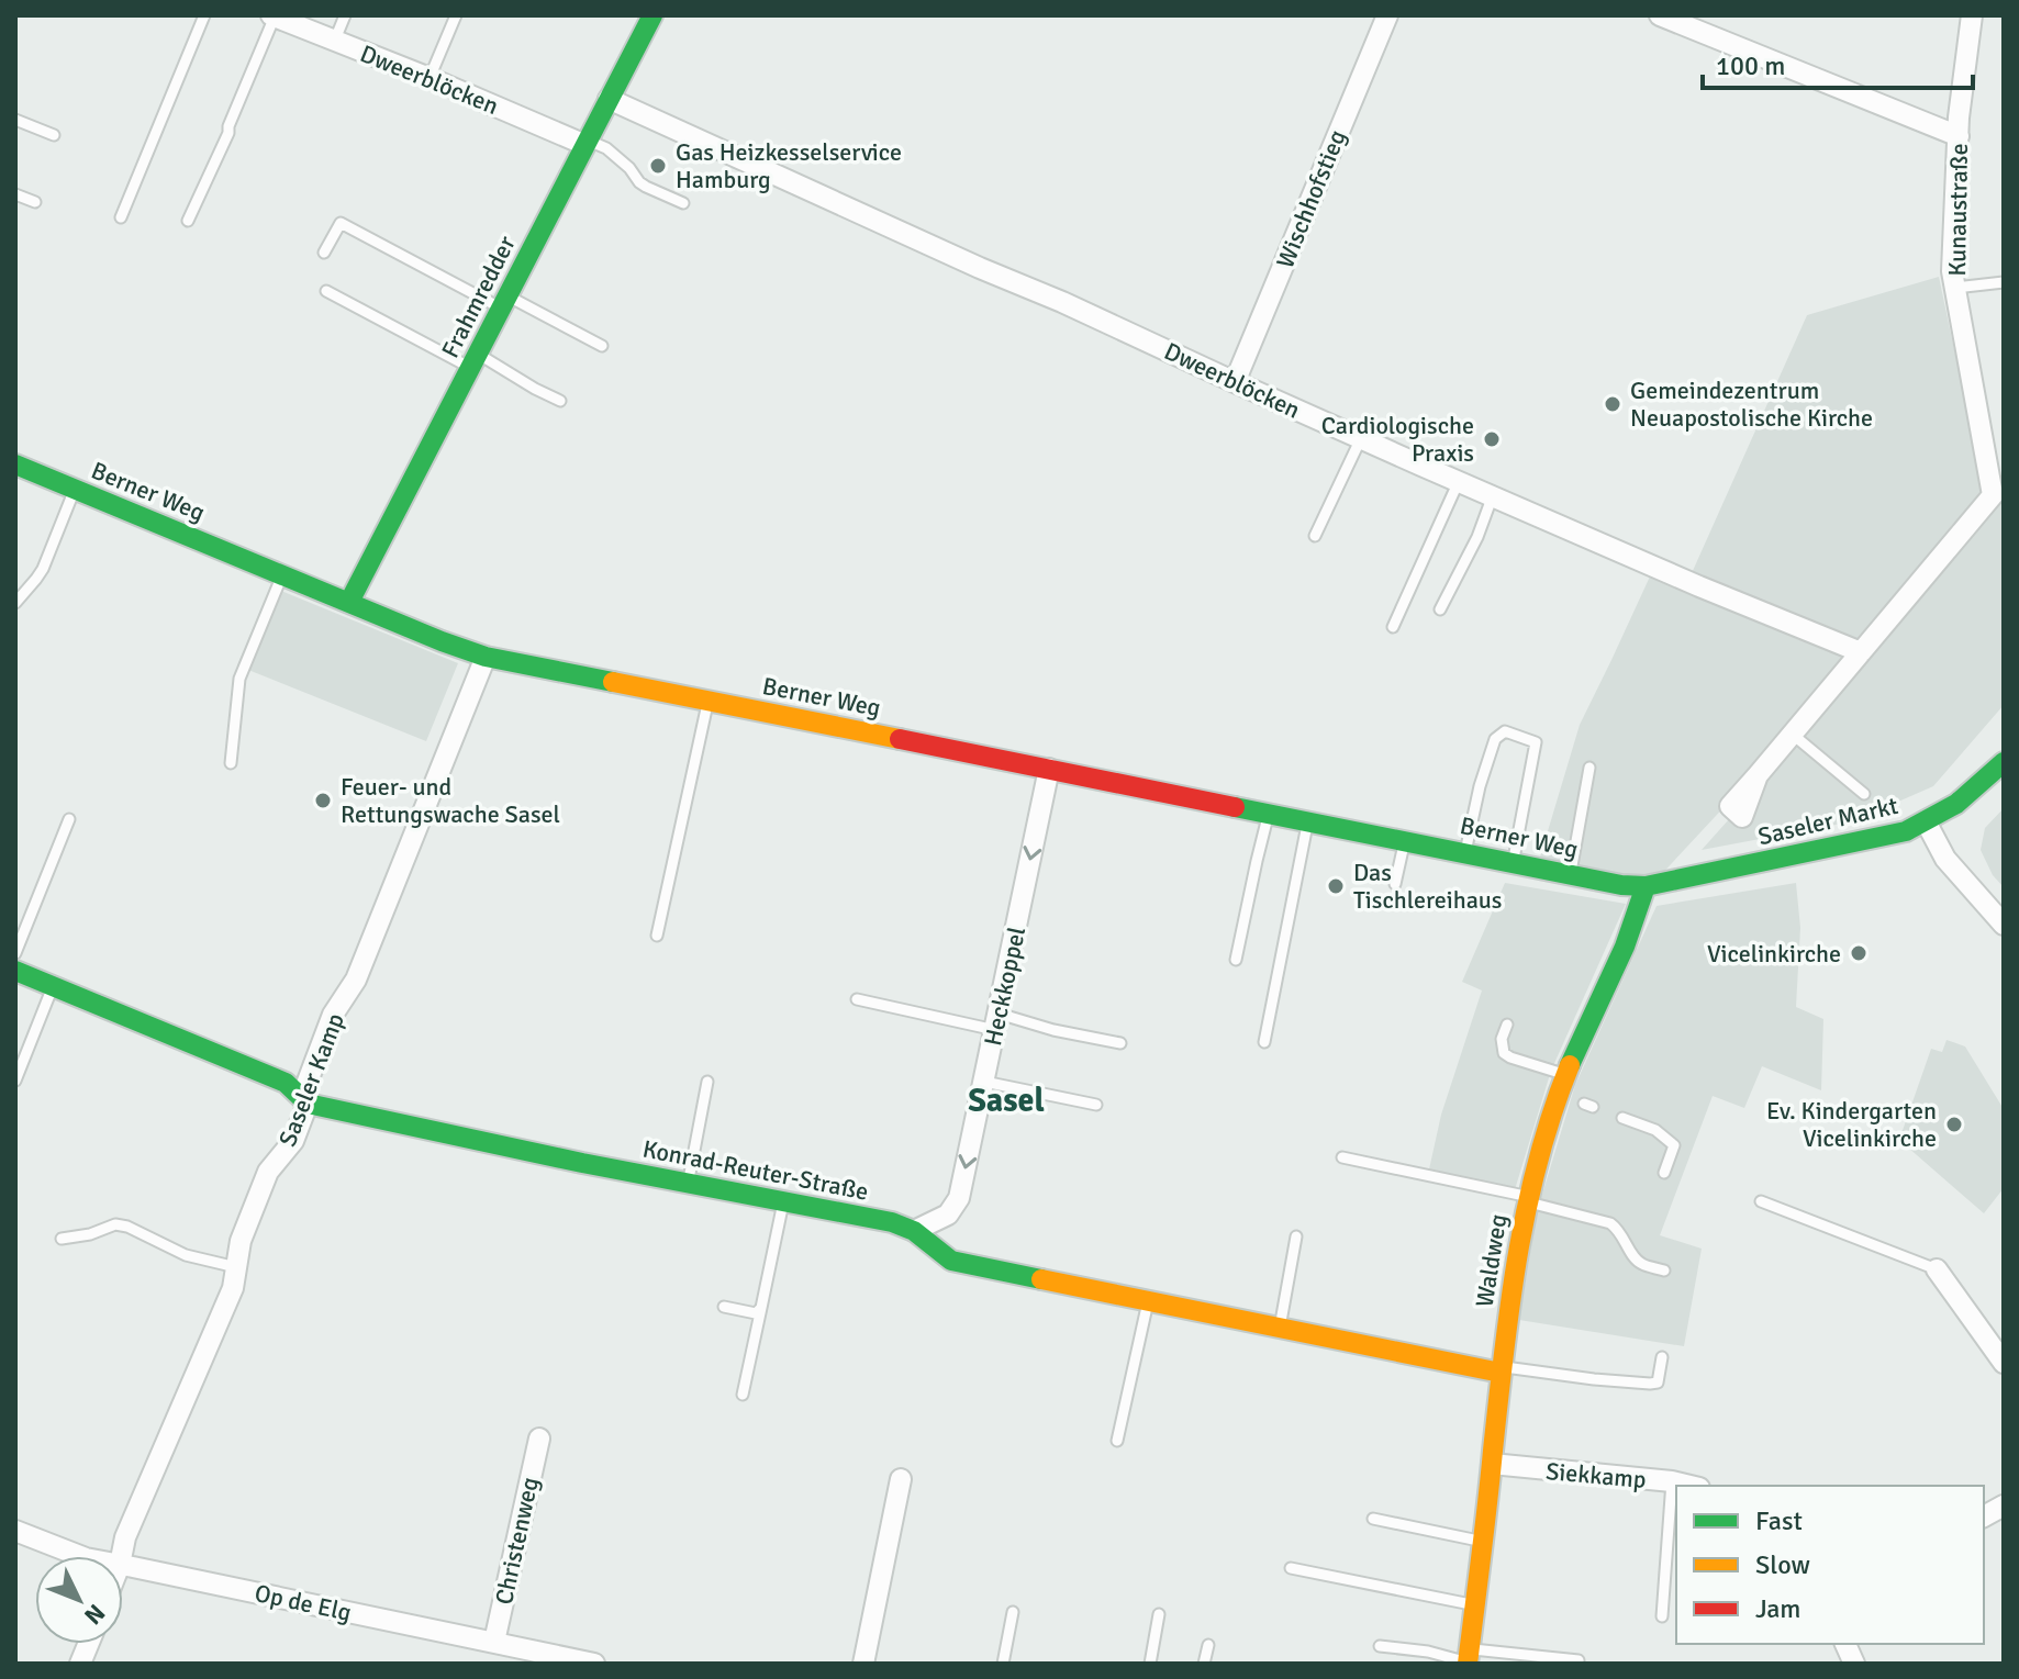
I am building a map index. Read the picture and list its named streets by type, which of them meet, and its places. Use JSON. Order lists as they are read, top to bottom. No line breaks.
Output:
{"streets":{"street":["Dweerblöcken","Wischhofstieg","Kunaustraße","Frahmredder","Berner Weg","Saseler Markt","Heckkoppel","Saseler Kamp","Konrad-Reuter-Straße","Waldweg","Siekkamp","Christenweg","Op de Elg"]},"crossings":[["Dweerblöcken","Wischhofstieg"],["Dweerblöcken","Frahmredder"],["Frahmredder","Berner Weg"],["Berner Weg","Saseler Markt"],["Berner Weg","Heckkoppel"],["Berner Weg","Saseler Kamp"],["Berner Weg","Waldweg"],["Saseler Markt","Waldweg"],["Heckkoppel","Konrad-Reuter-Straße"],["Saseler Kamp","Konrad-Reuter-Straße"],["Konrad-Reuter-Straße","Waldweg"],["Waldweg","Siekkamp"],["Christenweg","Op de Elg"]],"one_way":["Heckkoppel"],"districts":["Sasel"],"places":["Gas Heizkesselservice Hamburg","Gemeindezentrum Neuapostolische Kirche","Cardiologische Praxis","Feuer- und Rettungswache Sasel","Das Tischlereihaus","Vicelinkirche","Ev. Kindergarten Vicelinkirche"],"legend":["Fast","Slow","Jam"],"scale_bar":"100 m","north":"bottom right"}
